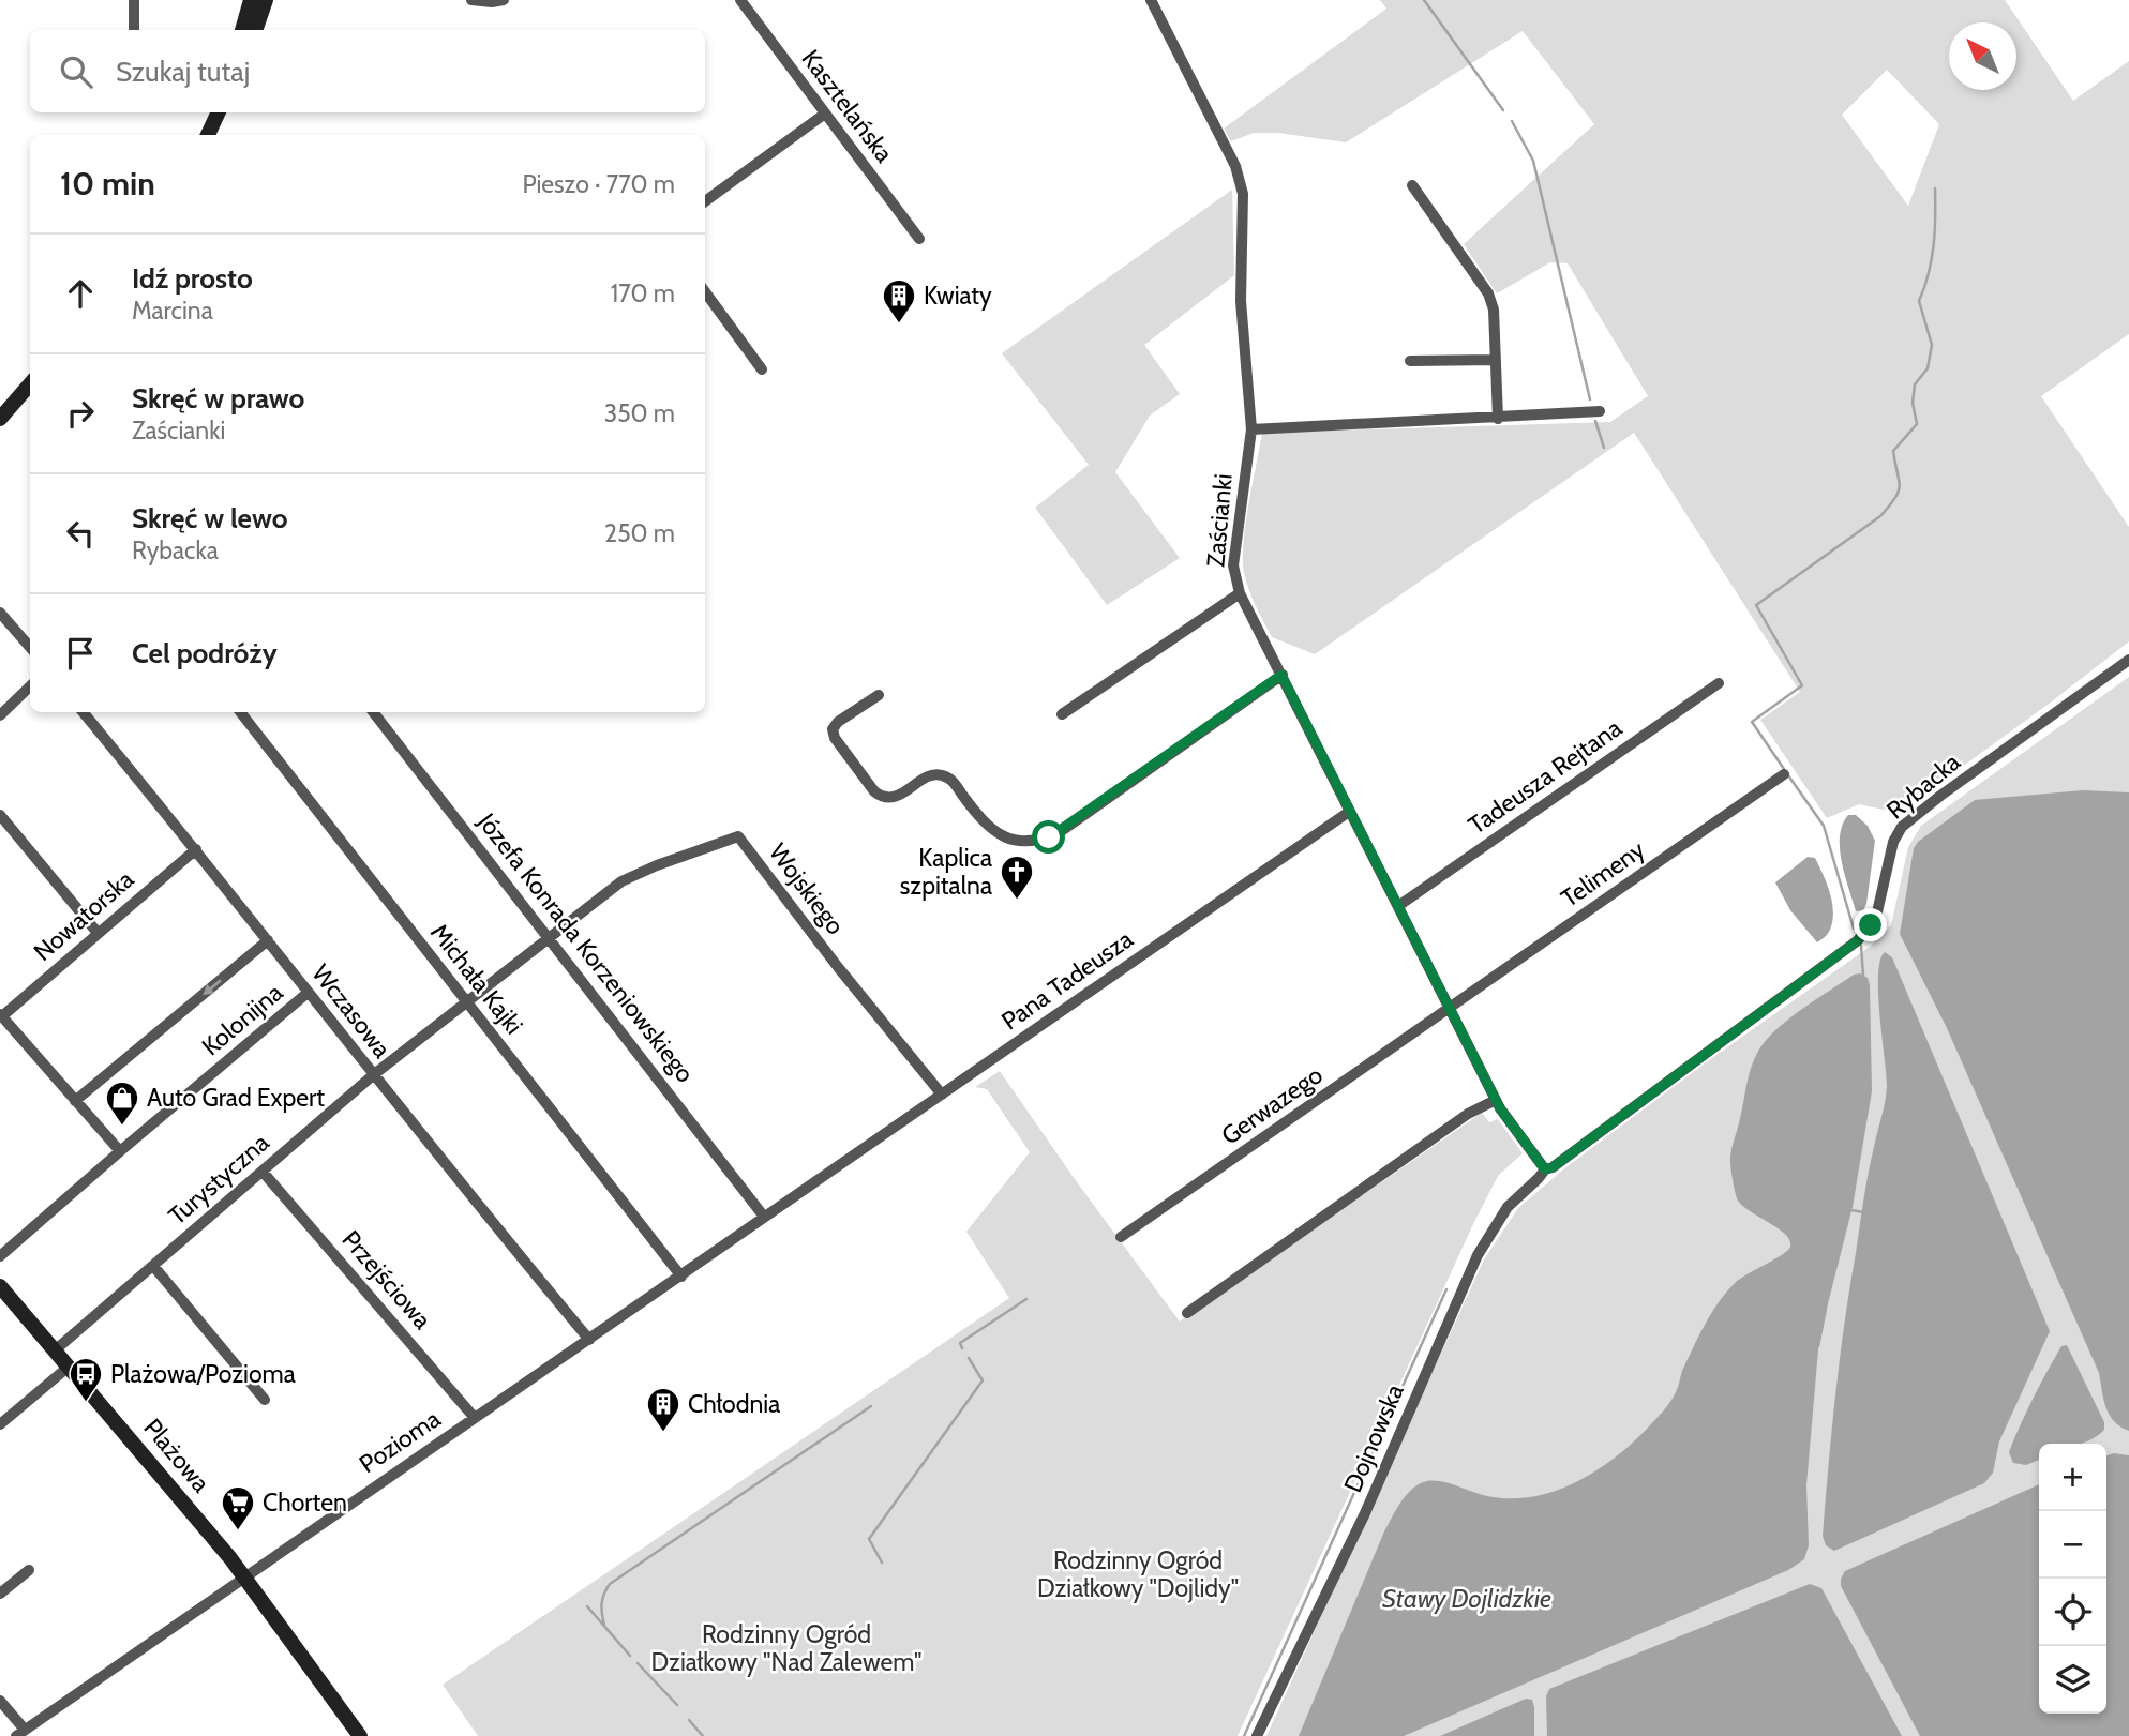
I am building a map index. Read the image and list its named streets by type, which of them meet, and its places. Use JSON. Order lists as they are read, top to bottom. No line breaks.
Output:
{"streets":{"street":["Kasztelańska","Zaścianki","Tadeusza Rejtana","Rybacka","Telimeny","Wojskiego","Nowatorska","Józefa Konrada Korzeniowskiego","Michała Kajki","Pana Tadeusza","Wczasowa","Kolonijna","Gerwazego","Turystyczna","Przejściowa","Dojnowska","Pozioma","Plażowa"]},"crossings":[["Zaścianki","Tadeusza Rejtana"],["Zaścianki","Rybacka"],["Zaścianki","Telimeny"],["Zaścianki","Pana Tadeusza"],["Zaścianki","Gerwazego"],["Zaścianki","Dojnowska"],["Rybacka","Dojnowska"],["Telimeny","Gerwazego"],["Wojskiego","Pana Tadeusza"],["Wojskiego","Turystyczna"],["Nowatorska","Wczasowa"],["Józefa Konrada Korzeniowskiego","Turystyczna"],["Józefa Konrada Korzeniowskiego","Pozioma"],["Michała Kajki","Turystyczna"],["Michała Kajki","Pozioma"],["Pana Tadeusza","Pozioma"],["Wczasowa","Kolonijna"],["Wczasowa","Turystyczna"],["Wczasowa","Pozioma"],["Turystyczna","Przejściowa"],["Turystyczna","Plażowa"],["Przejściowa","Pozioma"],["Pozioma","Plażowa"]],"water":["Stawy Dojlidzkie"],"parks":["Rodzinny Ogród Działkowy \"Dojlidy\"","Rodzinny Ogród Działkowy \"Nad Zalewem\""],"places":{"building":["Kwiaty","Chłodnia"],"church":["Kaplica szpitalna"],"shop":["Auto Grad Expert"],"bus stop":["Plażowa/Pozioma"],"supermarket":["Chorten"]},"north":"top left","page":{"search":"Szukaj tutaj","heading":["10 min","Pieszo · 770 m"],"list":[["Idź prosto","Marcina","170 m"],["Skręć w prawo","Zaścianki","350 m"],["Skręć w lewo","Rybacka","250 m"],"Cel podróży"],"map_buttons":["+","−"]}}
